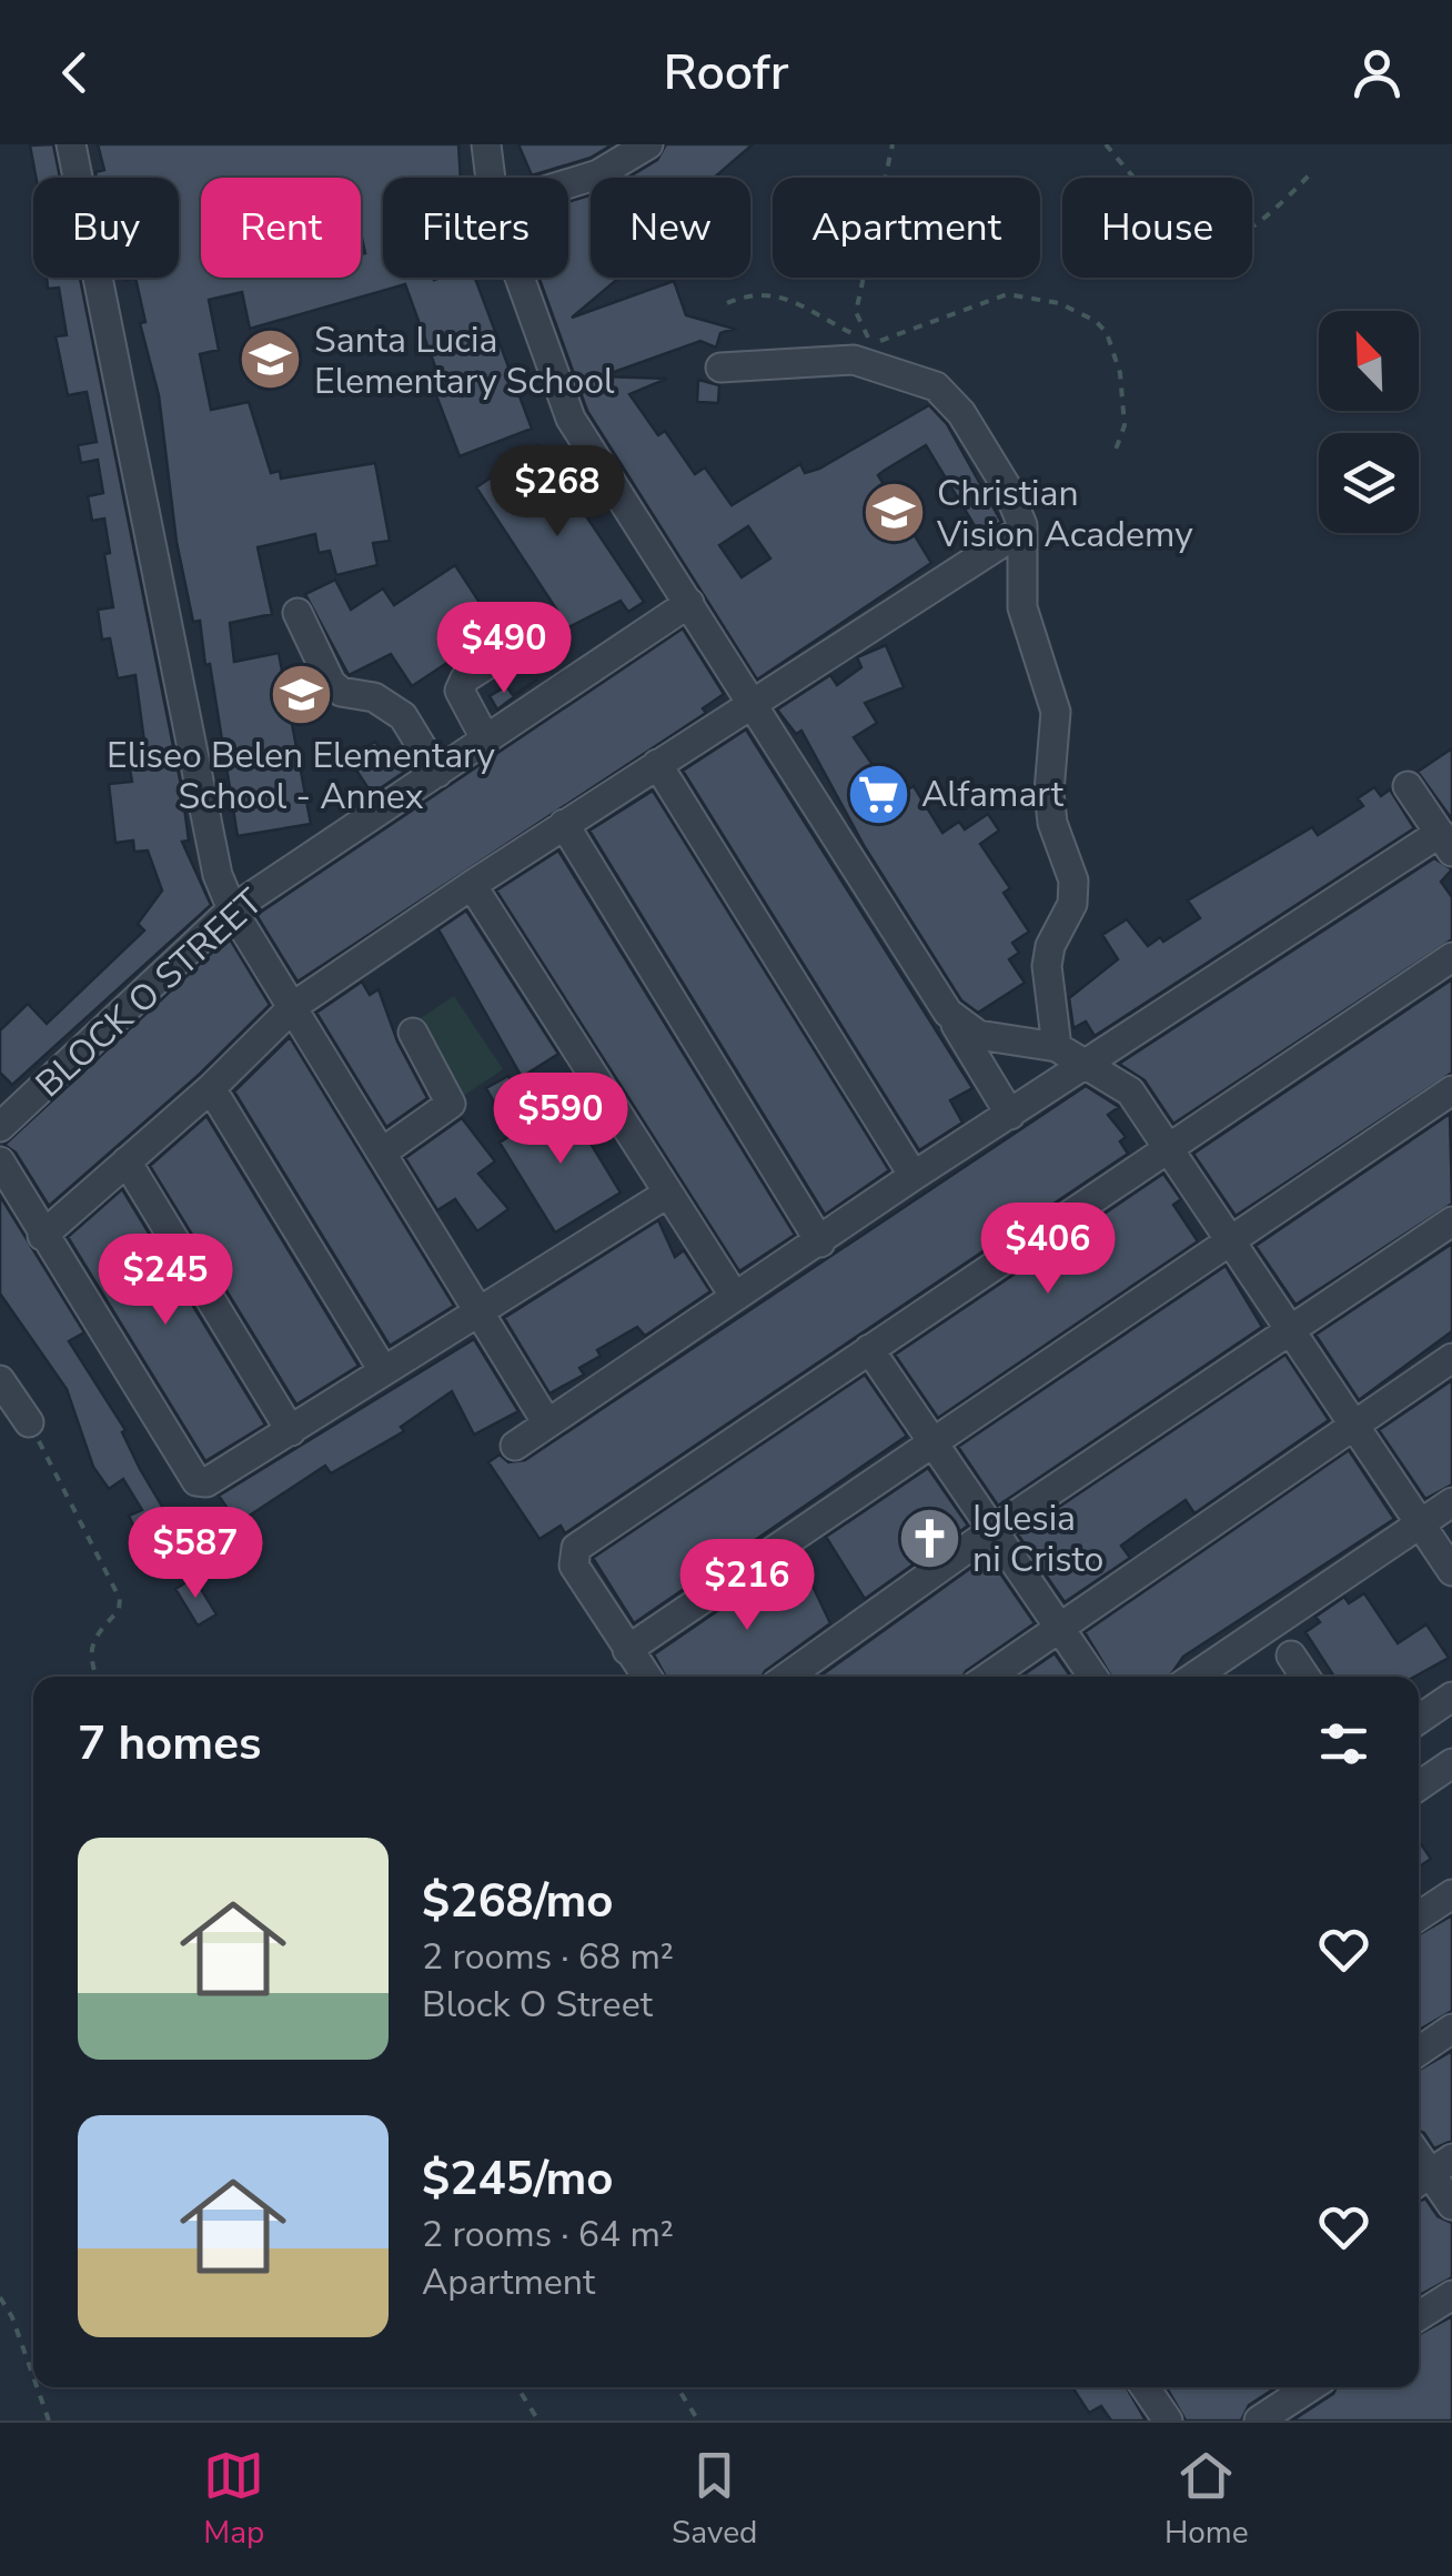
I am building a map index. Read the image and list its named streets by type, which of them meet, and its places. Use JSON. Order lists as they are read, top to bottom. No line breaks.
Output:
{"streets":{"street":["BLOCK O STREET"]},"places":{"school or university":["Santa Lucia Elementary School","Christian Vision Academy","Eliseo Belen Elementary School - Annex"],"supermarket":["Alfamart"],"church":["Iglesia ni Cristo"]},"north":"top left","page":{"header":"Roofr","chip":["Buy","Rent","Filters","New","Apartment","House"],"price":["$268","$490","$590","$406","$245","$587","$216"],"heading":"7 homes","list":[{"name":"$268/mo","note":"2 rooms · 68 m² · Block O Street"},{"name":"$245/mo","note":"2 rooms · 64 m² · Apartment"}],"tabs":["Map","Saved","Home"]}}
